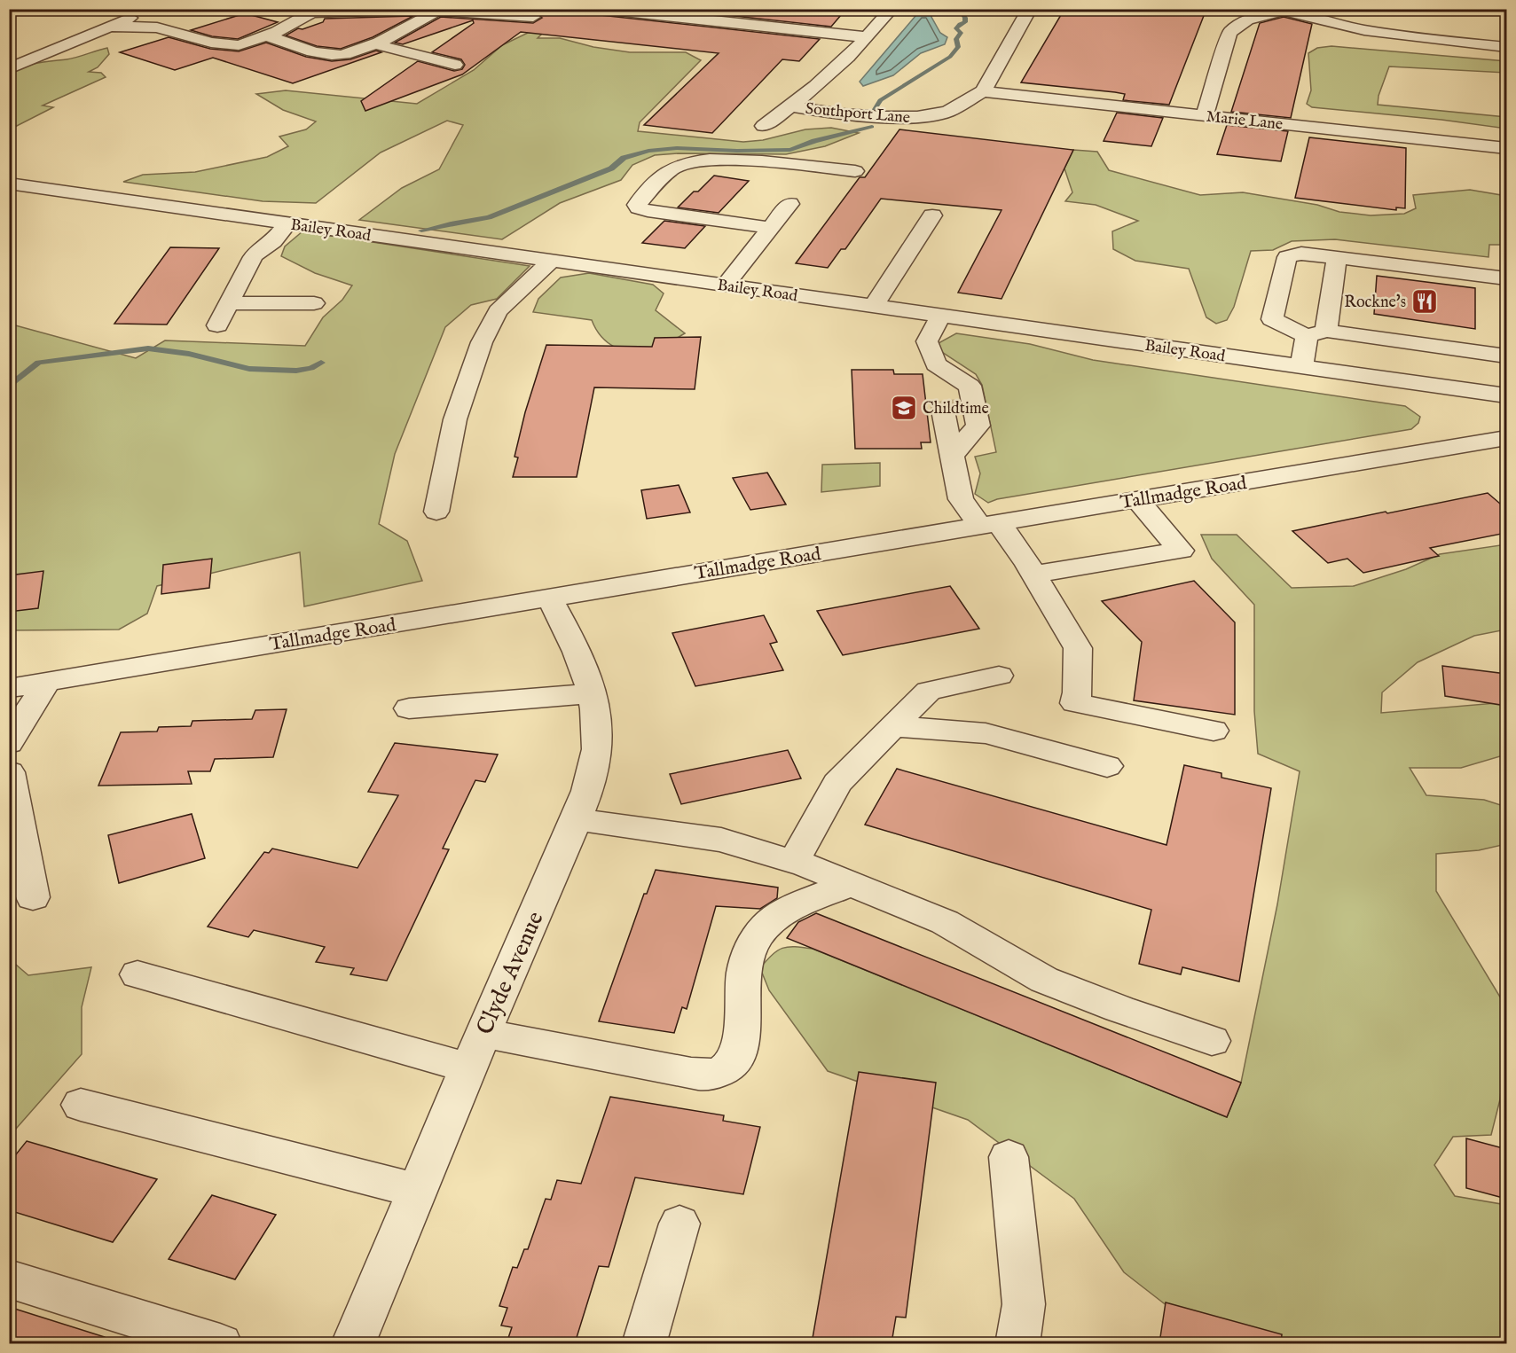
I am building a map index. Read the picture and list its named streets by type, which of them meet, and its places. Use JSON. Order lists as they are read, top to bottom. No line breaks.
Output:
{"streets":{"street":["Southport Lane","Marie Lane","Bailey Road","Tallmadge Road","Clyde Avenue"]},"crossings":[["Southport Lane","Marie Lane"],["Tallmadge Road","Clyde Avenue"]],"places":{"restaurant":["Rockne's"],"school or university":["Childtime"]}}
